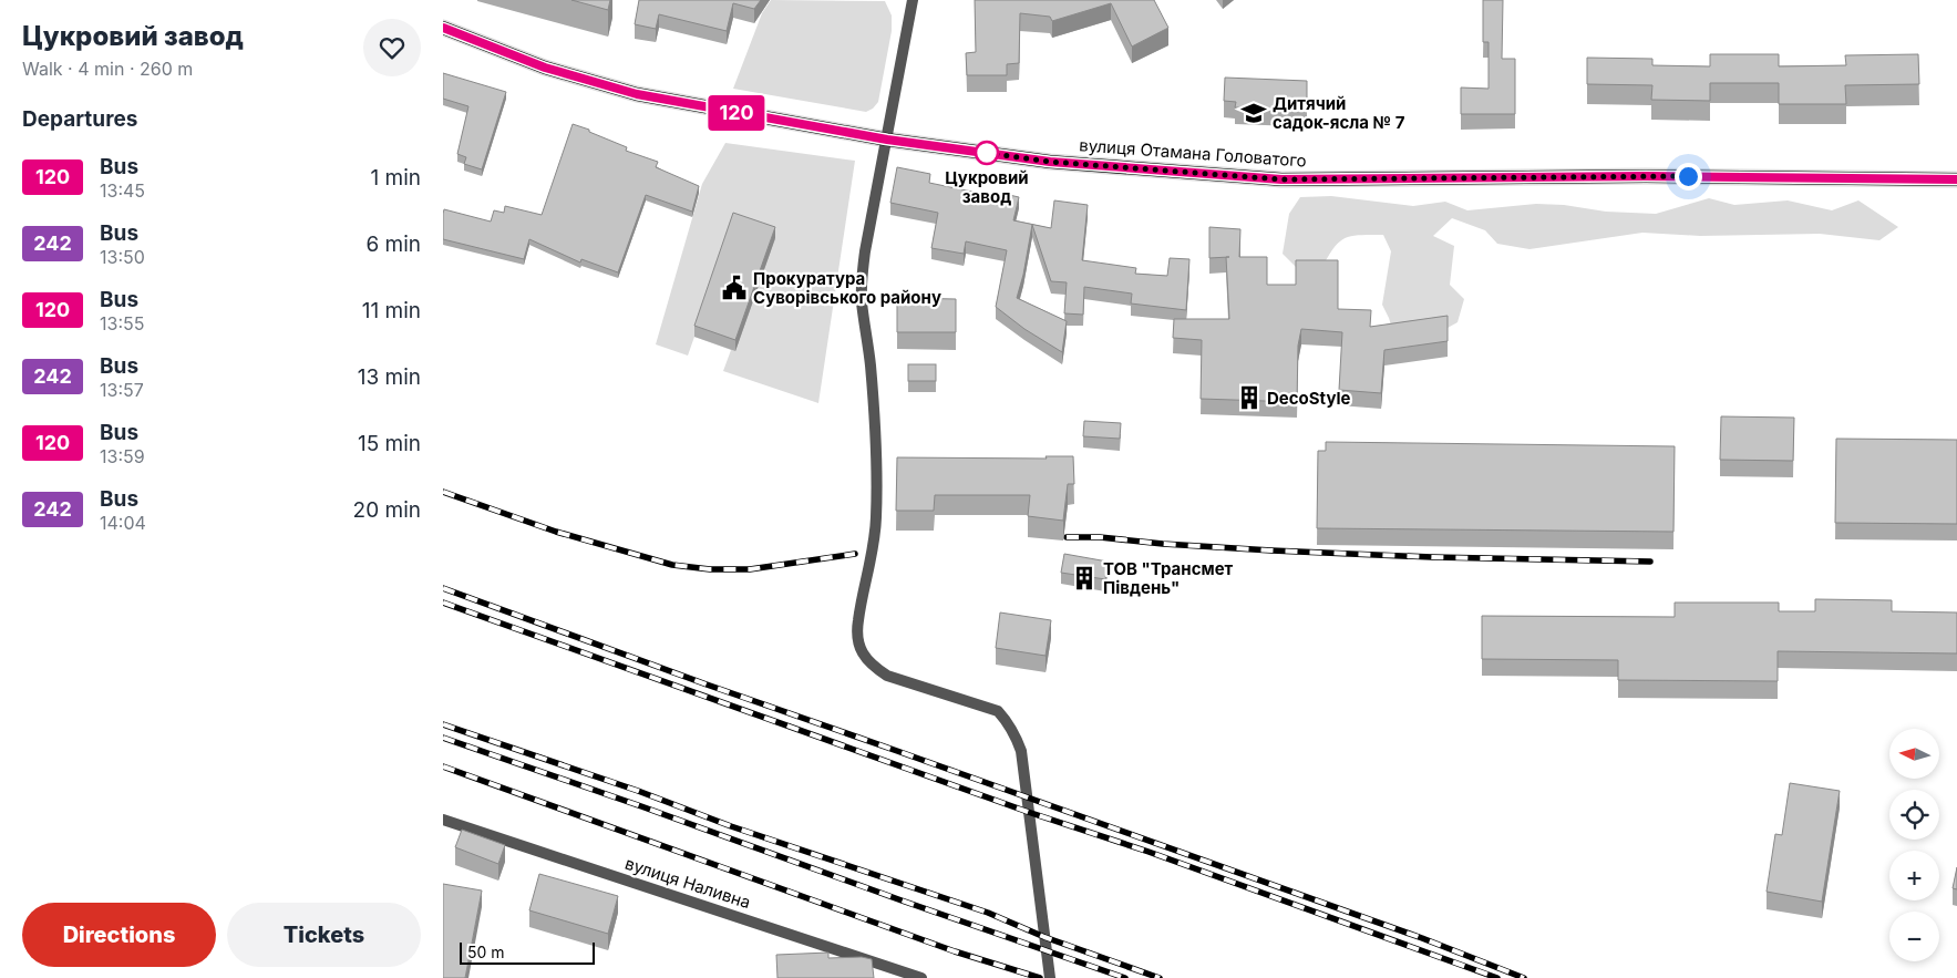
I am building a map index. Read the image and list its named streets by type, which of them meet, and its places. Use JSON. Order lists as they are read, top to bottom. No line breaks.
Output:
{"streets":{"main road":["вулиця Отамана Головатого"],"street":["вулиця Наливна"]},"places":{"school or university":["Дитячий садок-ясла № 7"],"other":["Цукровий завод"],"public building":["Прокуратура Суворівського району"],"building":["DecoStyle","ТОВ \"Трансмет Південь\""]},"lines":["bus line 120"],"scale_bar":"50 m","north":"left","page":{"heading":[["Цукровий завод","Walk · 4 min · 260 m"],"Departures"],"on_map":"120","list":[{"mark":"120","name":"Bus","note":"13:45","value":"1 min"},{"mark":"242","name":"Bus","note":"13:50","value":"6 min"},{"mark":"120","name":"Bus","note":"13:55","value":"11 min"},{"mark":"242","name":"Bus","note":"13:57","value":"13 min"},{"mark":"120","name":"Bus","note":"13:59","value":"15 min"},{"mark":"242","name":"Bus","note":"14:04","value":"20 min"}],"map_buttons":["+","−"],"buttons":["Directions","Tickets"],"scale":"50 m"}}
